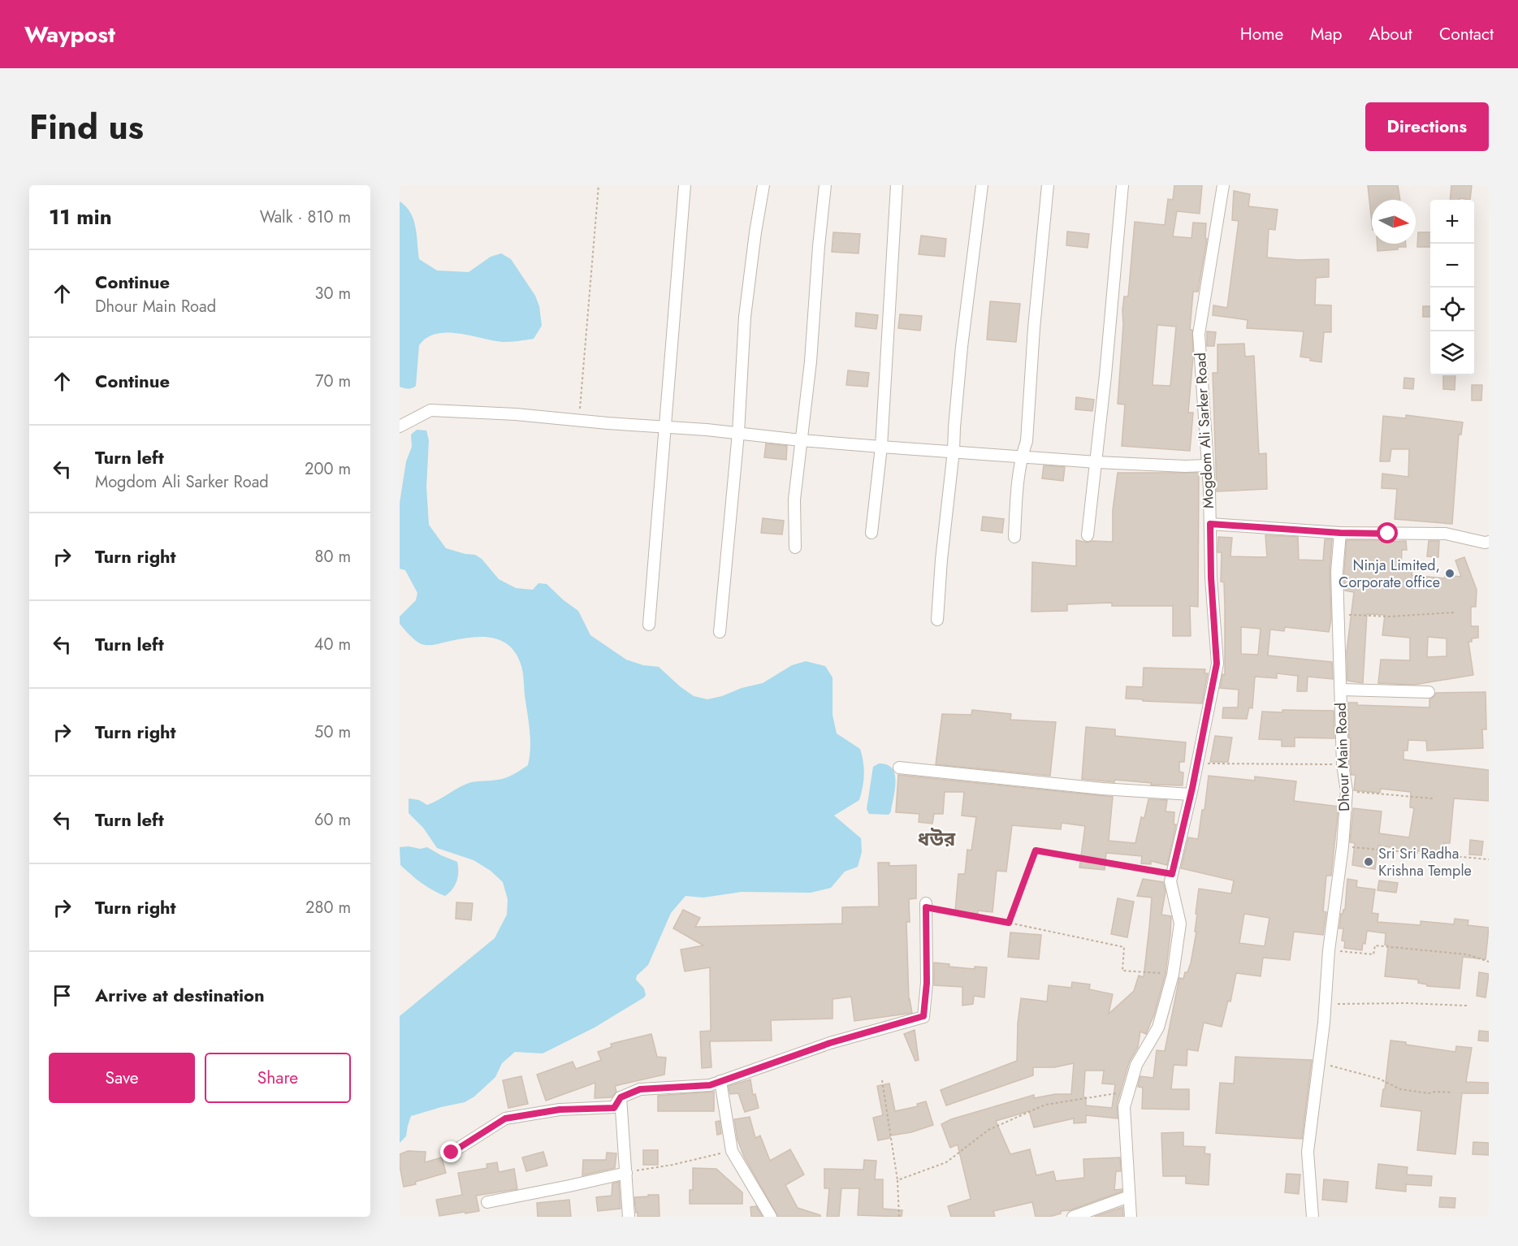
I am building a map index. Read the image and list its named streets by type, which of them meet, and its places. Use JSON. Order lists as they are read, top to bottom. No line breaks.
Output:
{"streets":{"street":["Mogdom Ali Sarker Road","Dhour Main Road"]},"districts":["ধউর"],"places":["Ninja Limited, Corporate office","Sri Sri Radha Krishna Temple"],"north":"right","page":{"header":"Waypost","nav":["Home","Map","About","Contact"],"title":"Find us","buttons":["Directions",["Save","Share"]],"heading":["11 min","Walk · 810 m"],"map_buttons":["+","−"],"list":[["Continue","Dhour Main Road","30 m"],["Continue","70 m"],["Turn left","Mogdom Ali Sarker Road","200 m"],["Turn right","80 m"],["Turn left","40 m"],["Turn right","50 m"],["Turn left","60 m"],["Turn right","280 m"],"Arrive at destination"]}}
